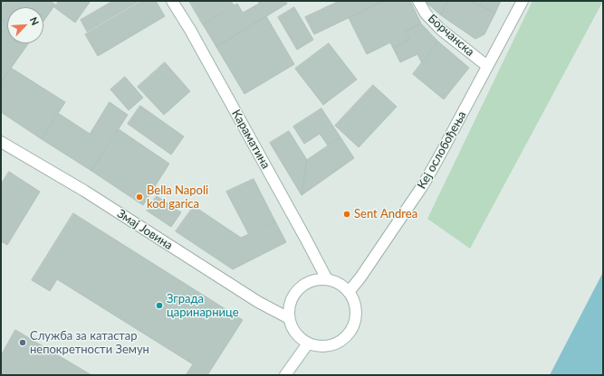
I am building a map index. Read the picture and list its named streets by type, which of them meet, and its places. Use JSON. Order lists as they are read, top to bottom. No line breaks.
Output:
{"streets":{"street":["Борчанска","Караматина","Кеј ослобођења","Змај Јовина"]},"crossings":[["Борчанска","Кеј ослобођења"],["Караматина","Кеј ослобођења"],["Караматина","Змај Јовина"],["Кеј ослобођења","Змај Јовина"]],"places":["Bella Napoli kod garica","Sent Andrea","Зграда царинарнице","Служба за катастар непокретности Земун"],"north":"top right"}
